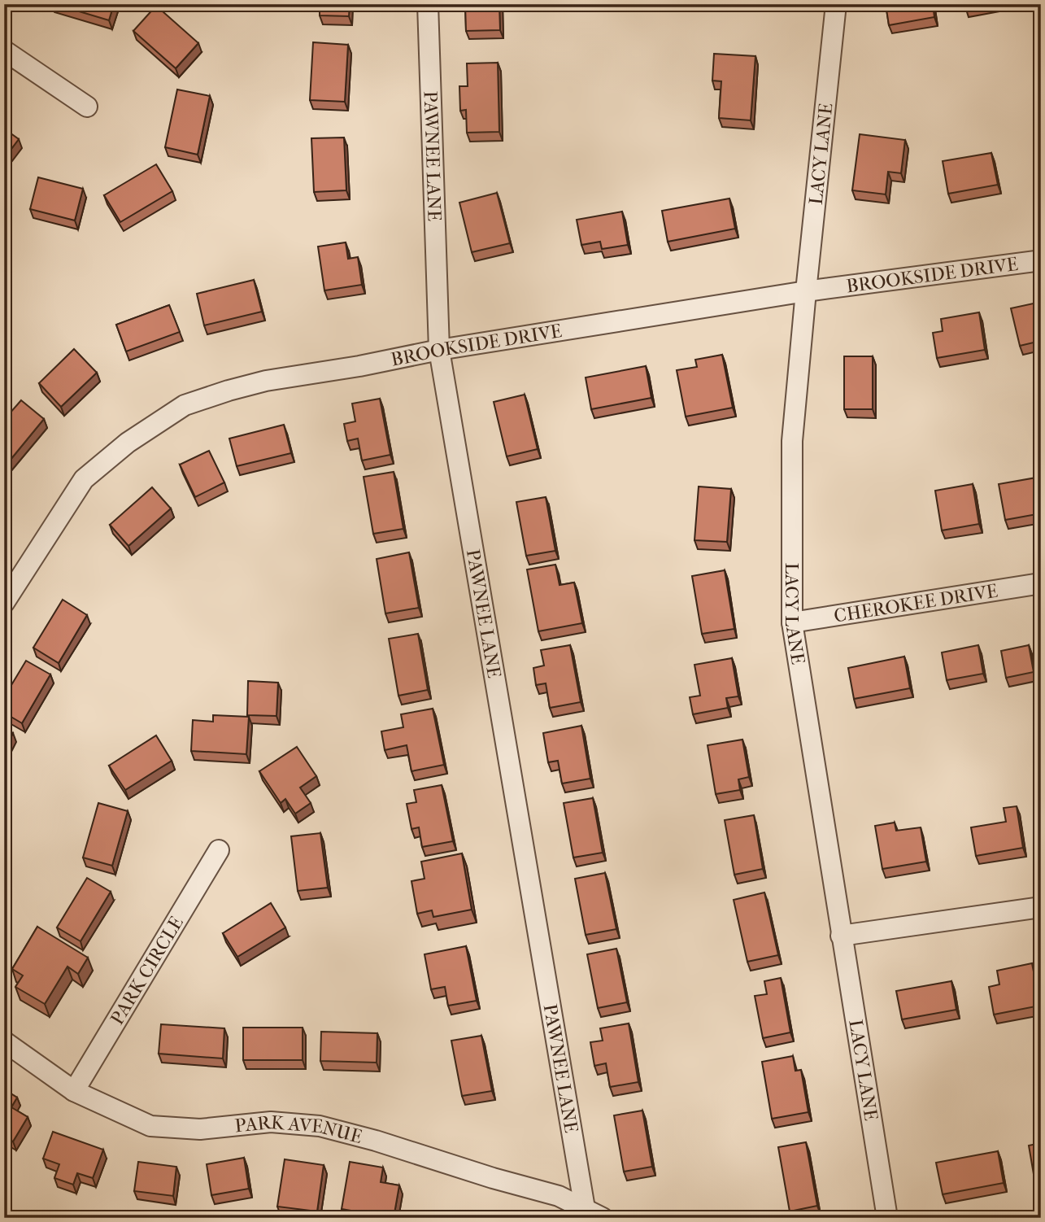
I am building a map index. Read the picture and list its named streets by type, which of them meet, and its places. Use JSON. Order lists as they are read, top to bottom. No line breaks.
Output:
{"streets":{"street":["LACY LANE","PAWNEE LANE","BROOKSIDE DRIVE","CHEROKEE DRIVE","PARK CIRCLE","PARK AVENUE"]},"crossings":[["LACY LANE","BROOKSIDE DRIVE"],["LACY LANE","CHEROKEE DRIVE"],["PAWNEE LANE","BROOKSIDE DRIVE"],["PAWNEE LANE","PARK AVENUE"],["PARK CIRCLE","PARK AVENUE"]]}
